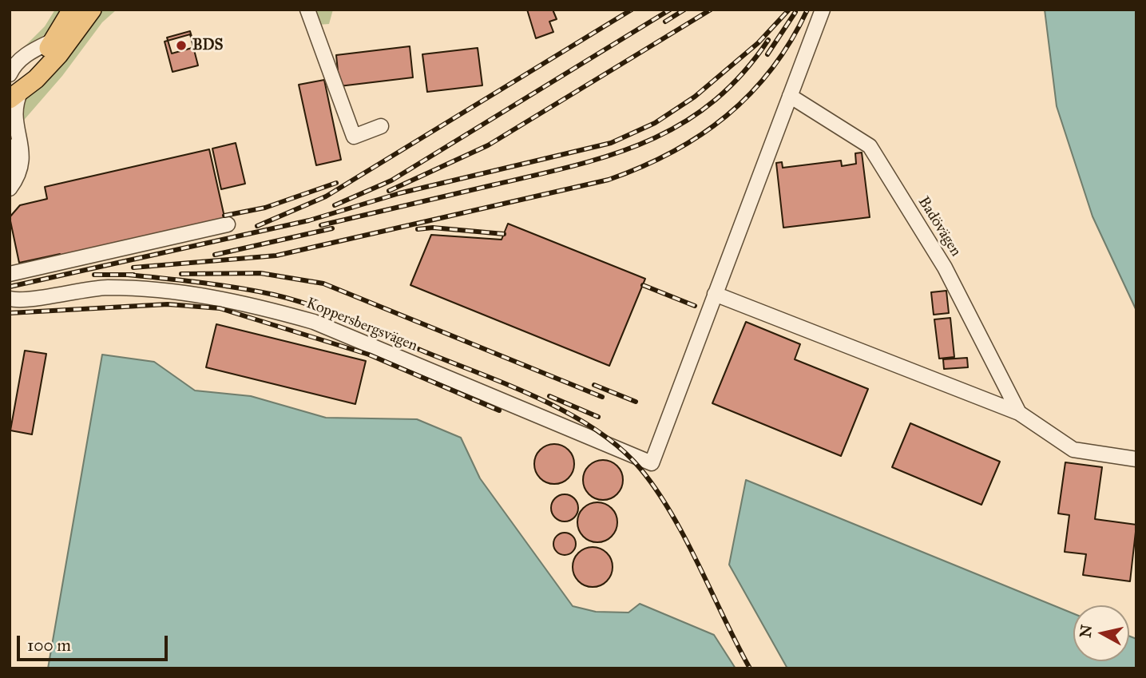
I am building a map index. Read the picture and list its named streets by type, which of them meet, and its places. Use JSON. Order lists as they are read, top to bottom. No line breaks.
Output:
{"streets":{"street":["Badövägen","Koppersbergsvägen"]},"places":["BDS"],"scale_bar":"100 m","north":"left"}
